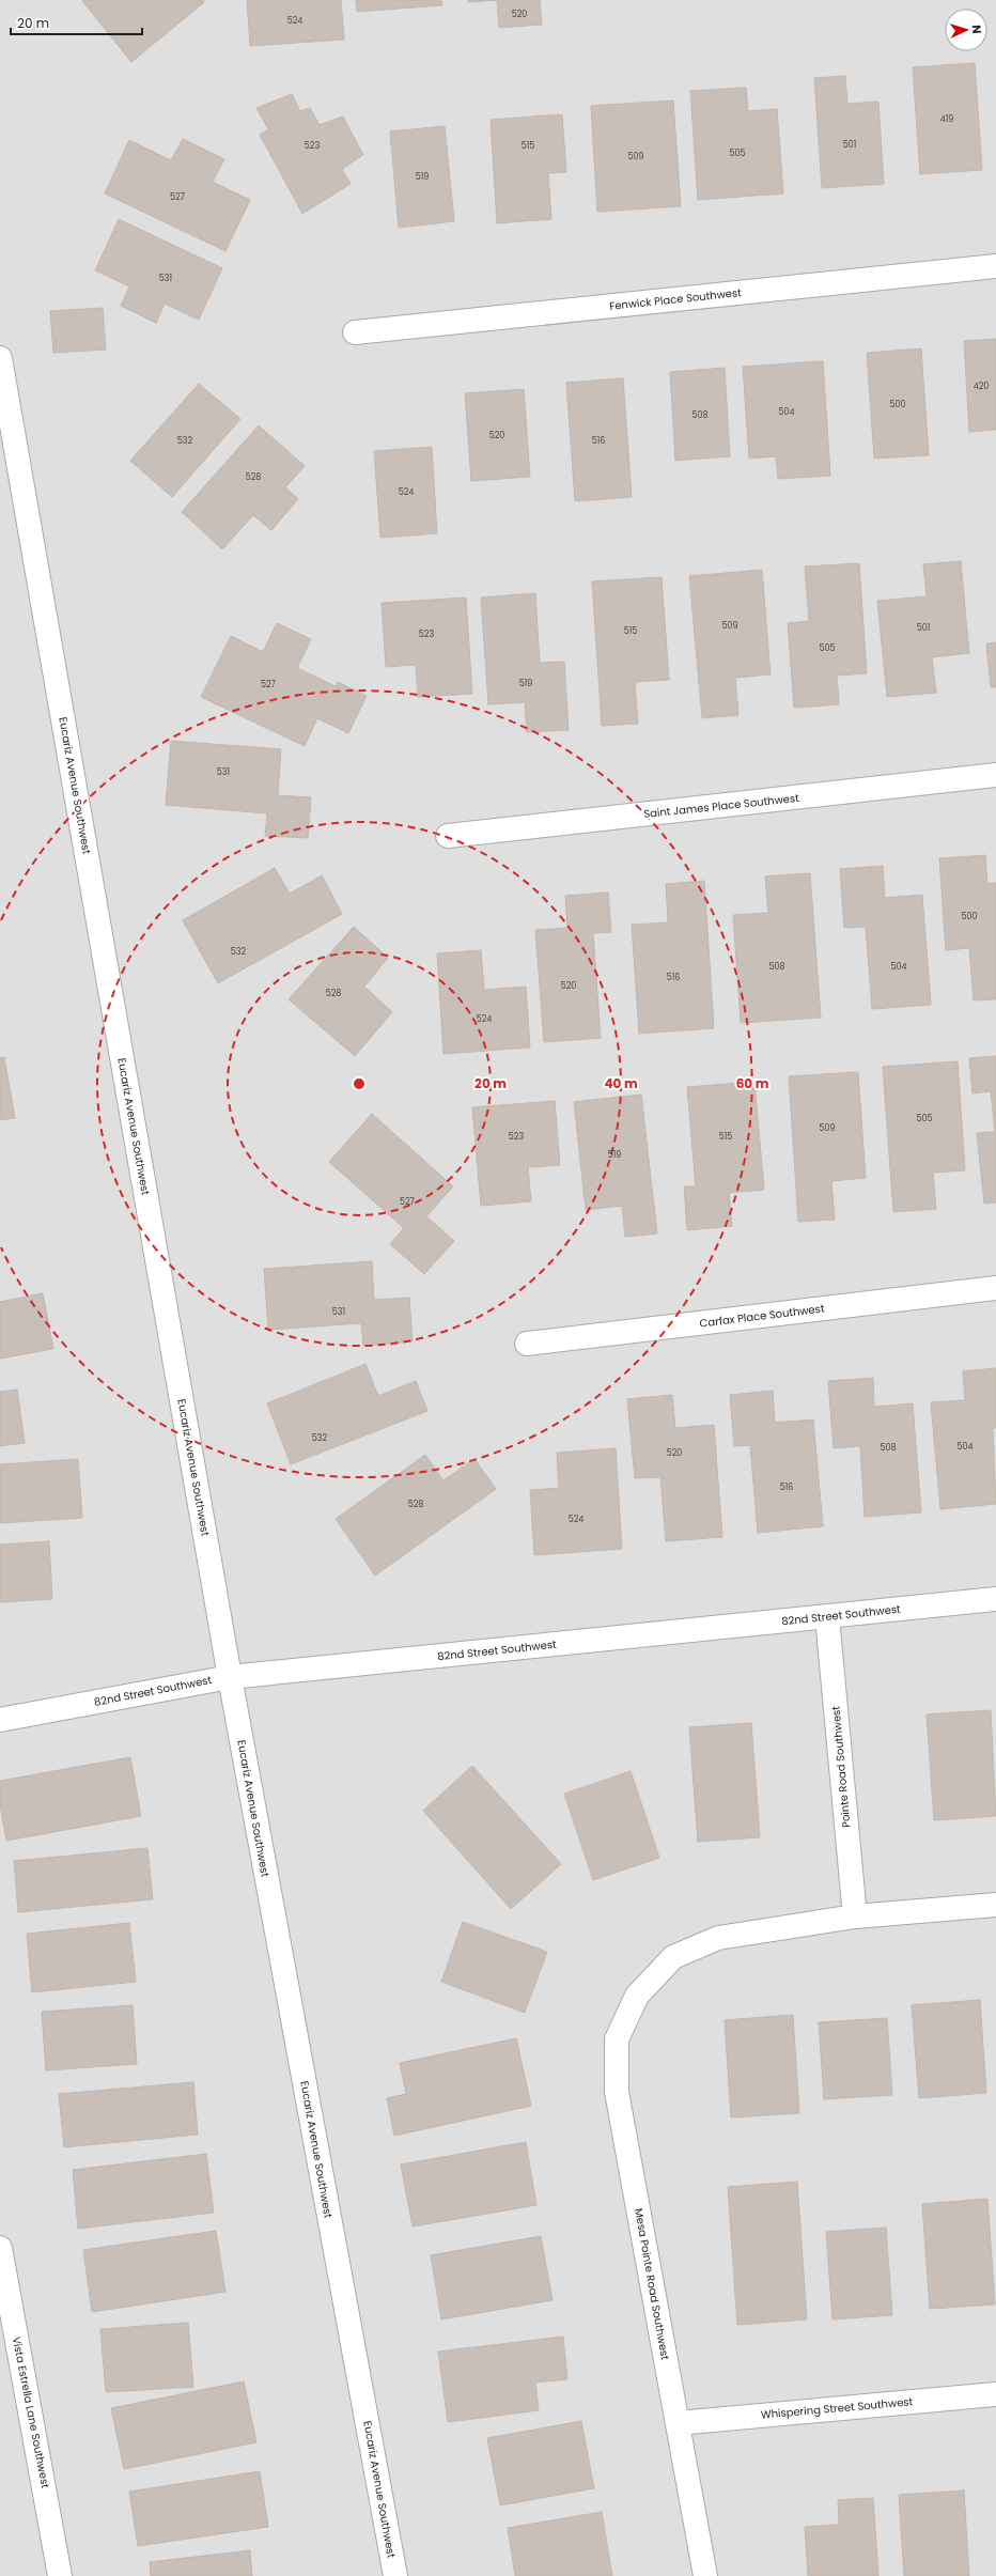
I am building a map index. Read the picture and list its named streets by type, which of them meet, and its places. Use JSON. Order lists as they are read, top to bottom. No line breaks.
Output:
{"streets":{"street":["Fenwick Place Southwest","Eucariz Avenue Southwest","Saint James Place Southwest","Carfax Place Southwest","82nd Street Southwest","Pointe Road Southwest","Mesa Pointe Road Southwest","Whispering Street Southwest","Vista Estrella Lane Southwest"]},"crossings":[["Eucariz Avenue Southwest","82nd Street Southwest"],["82nd Street Southwest","Pointe Road Southwest"],["Pointe Road Southwest","Mesa Pointe Road Southwest"],["Mesa Pointe Road Southwest","Whispering Street Southwest"]],"house_numbers":["520","524","419","501","523","515","505","509","519","527","531","420","500","504","508","520","532","516","528","524","509","501","515","523","505","519","527","531","500","532","508","504","516","520","528","524","505","509","523","515","519","527","531","532","504","508","520","516","528","524"],"scale_bar":"20 m","north":"right","rings":["20 m","40 m","60 m"]}
